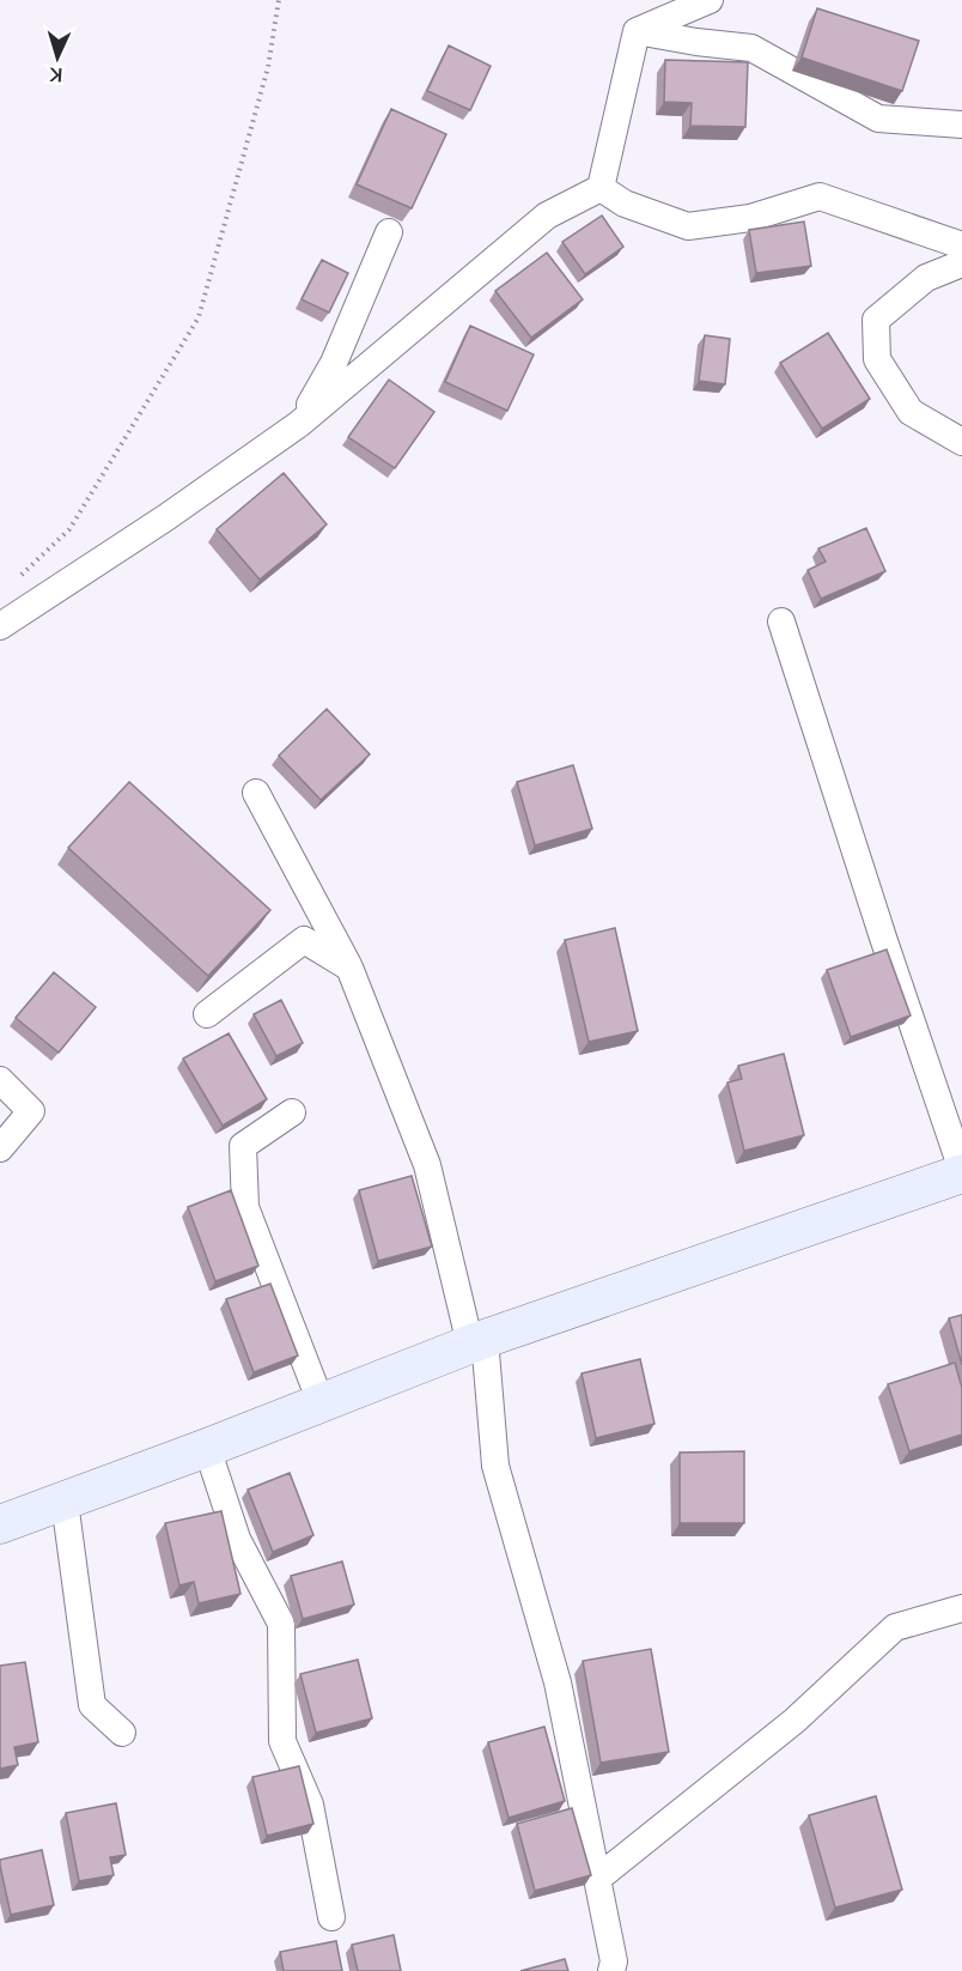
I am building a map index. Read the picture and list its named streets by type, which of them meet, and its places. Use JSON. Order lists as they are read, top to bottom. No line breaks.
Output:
{"north":"bottom"}
